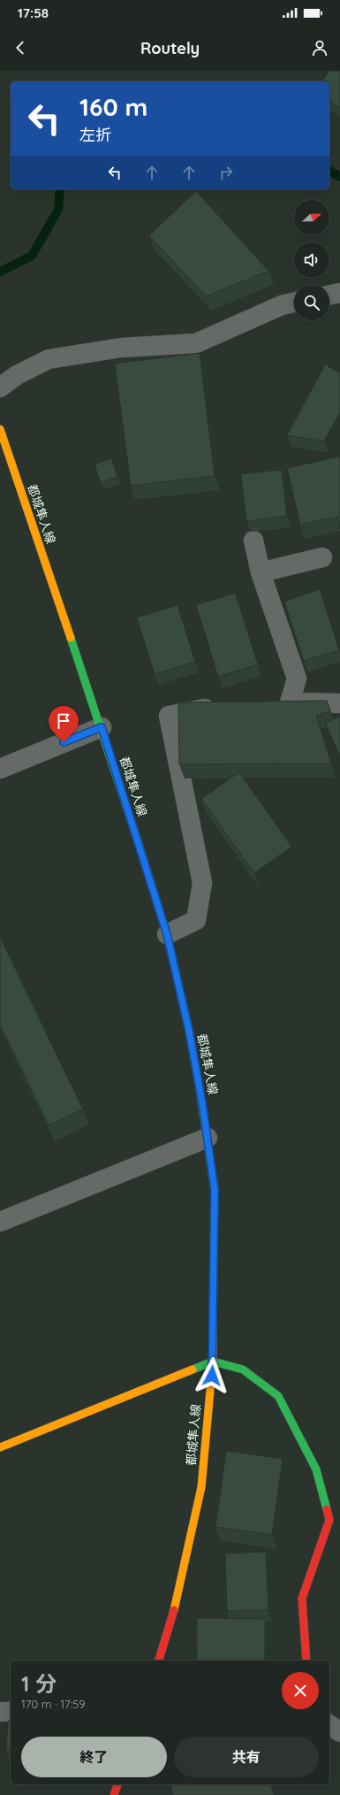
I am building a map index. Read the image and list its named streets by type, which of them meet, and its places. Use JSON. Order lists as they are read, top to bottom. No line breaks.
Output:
{"streets":{"main road":["都城隼人線"]},"north":"right","page":{"status":"17:58","header":"Routely","turn":["160 m","左折"],"heading":["1 分","170 m · 17:59"],"buttons":["終了","共有"]}}
